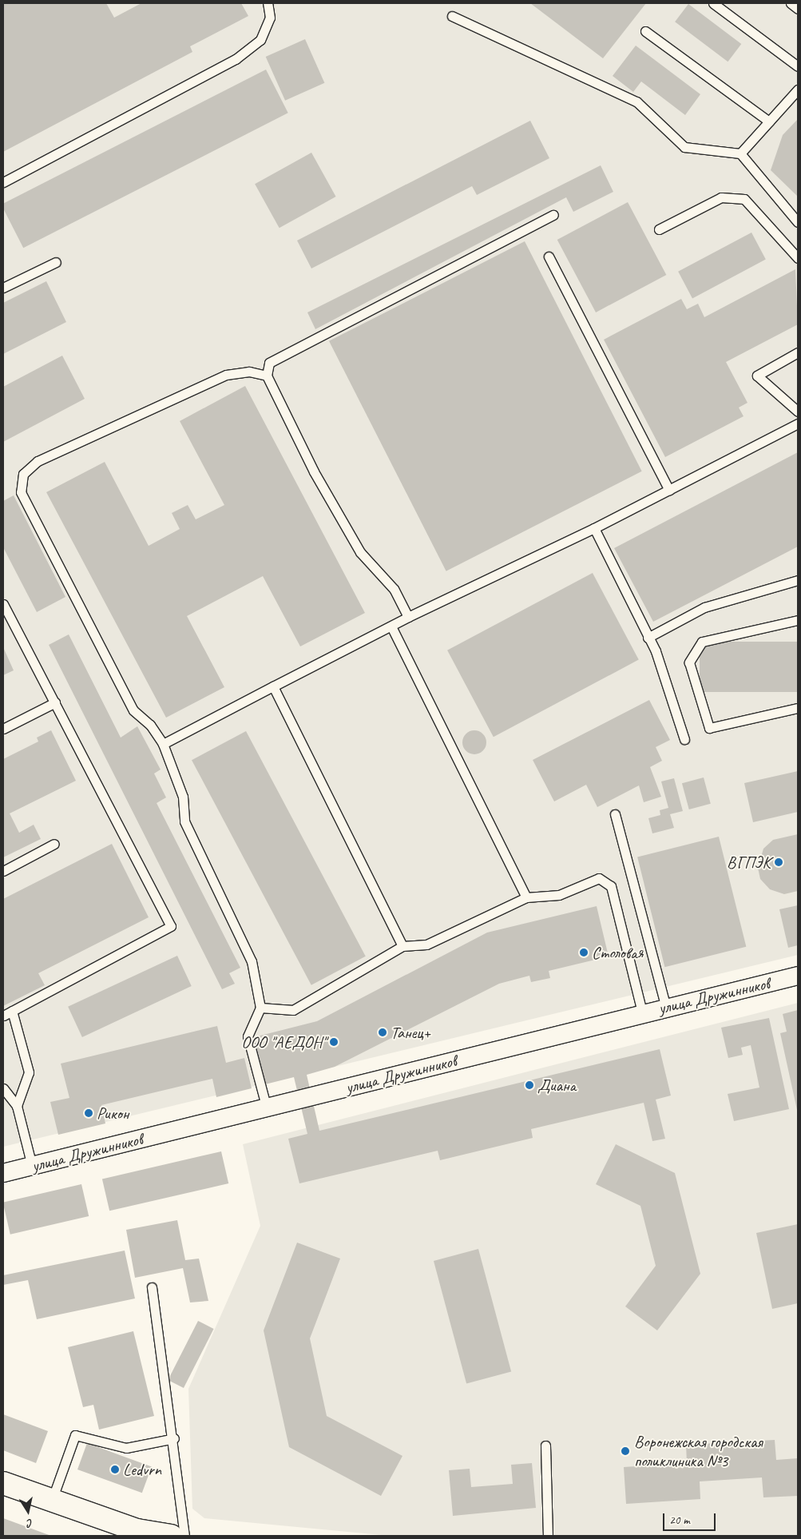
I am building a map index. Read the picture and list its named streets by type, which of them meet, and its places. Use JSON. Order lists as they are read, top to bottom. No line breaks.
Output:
{"streets":{"street":["улица Дружинников"]},"places":["ВГПЭК","Столовая","Танец+","ООО \"АЕДОН\"","Диана","Рикон","Воронежская городская поликлиника №3","Ledvrn"],"scale_bar":"20 m","north":"bottom"}
